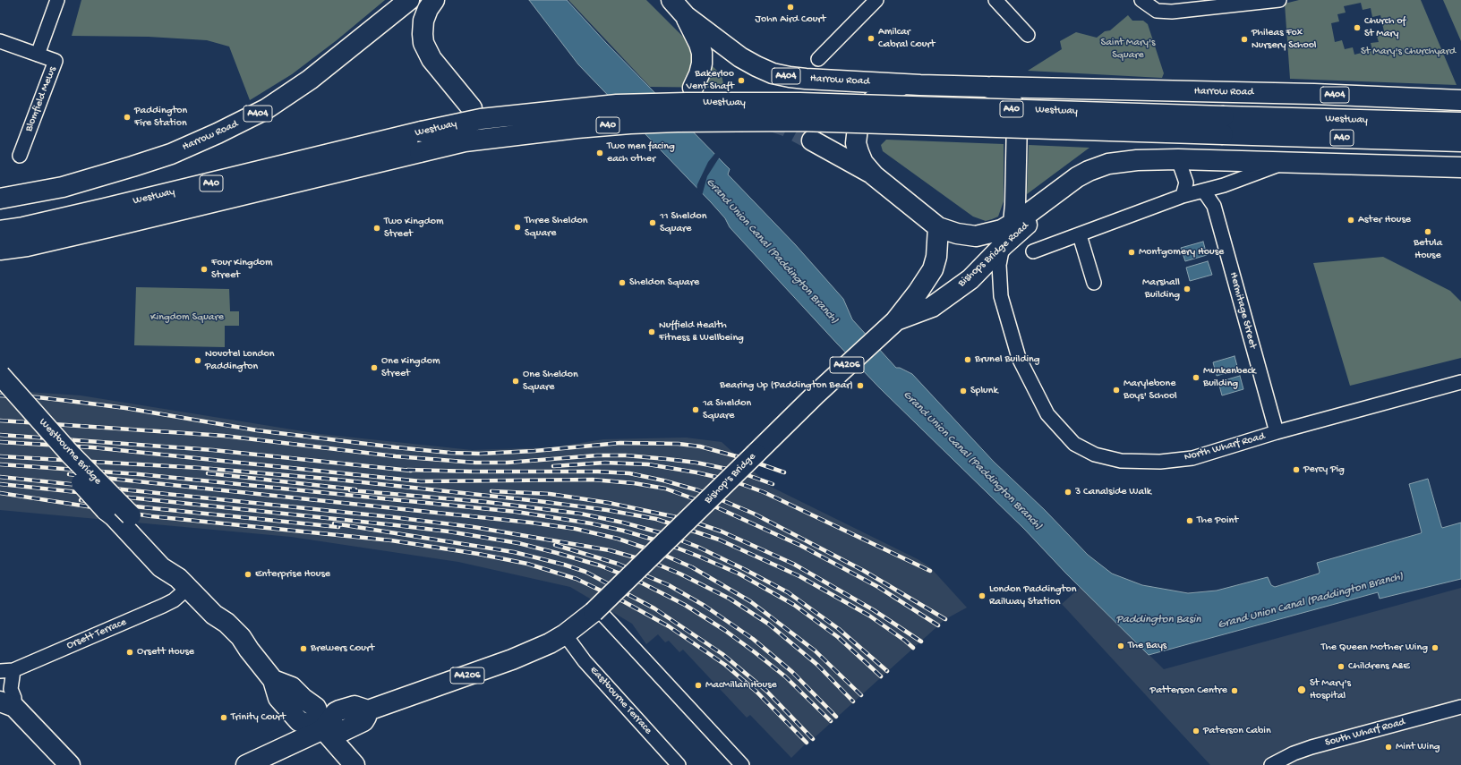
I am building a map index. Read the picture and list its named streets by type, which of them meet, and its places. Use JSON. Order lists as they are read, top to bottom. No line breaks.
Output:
{"streets":{"main road":["A404","Harrow Road","Westway","A40","Bishops Bridge Road","A4206","Westbourne Bridge","Bishop's Bridge"],"street":["Blomfield Mews","Hermitage Street","North Wharf Road","Orsett Terrace","Eastbourne Terrace","South Wharf Road"]},"crossings":[["Bishops Bridge Road","A4206"],["Bishops Bridge Road","North Wharf Road"],["Bishops Bridge Road","Bishop's Bridge"],["Hermitage Street","North Wharf Road"],["A4206","North Wharf Road"],["A4206","Bishop's Bridge"],["A4206","Eastbourne Terrace"],["Bishop's Bridge","Eastbourne Terrace"]],"water":["Grand Union Canal (Paddington Branch)","Paddington Basin"],"parks":["Saint Mary's Square","St Mary's Churchyard","Kingdom Square"],"places":["John Aird Court","Church of St Mary","Amilcar Cabral Court","Phileas Fox Nursery School","Bakerloo Vent Shaft","Paddington Fire Station","Two men facing each other","Aster House","11 Sheldon Square","Three Sheldon Square","Two Kingdom Street","Betula House","Montgomery House","Four Kingdom Street","Sheldon Square","Marshall Building","Nuffield Health Fitness & Wellbeing","Brunel Building","Novotel London Paddington","One Kingdom Street","Munkenbeck Building","One Sheldon Square","Bearing Up (Paddington Bear)","Marylebone Boys' School","Splunk","1a Sheldon Square","Percy Pig","3 Canalside Walk","The Point","Enterprise House","London Paddington Railway Station","The Bays","The Queen Mother Wing","Brewers Court","Orsett House","Childrens A&E","MacMillan House","St Mary's Hospital","Patterson Centre","Trinity Court","Paterson Cabin","Mint Wing"]}
